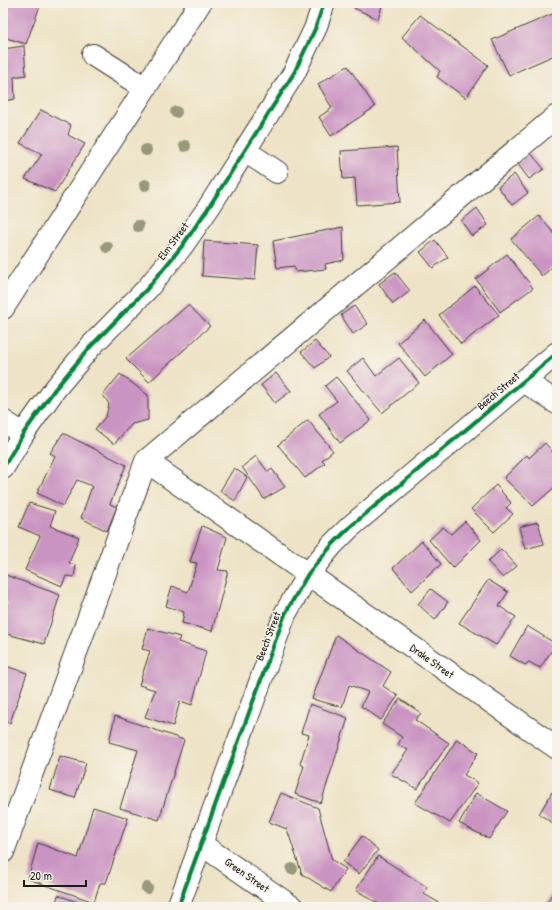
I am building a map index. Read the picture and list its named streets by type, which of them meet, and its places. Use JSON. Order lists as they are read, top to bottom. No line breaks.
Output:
{"streets":{"street":["Elm Street","Beech Street","Drake Street","Green Street"]},"crossings":[["Beech Street","Drake Street"],["Beech Street","Green Street"]],"scale_bar":"20 m"}
